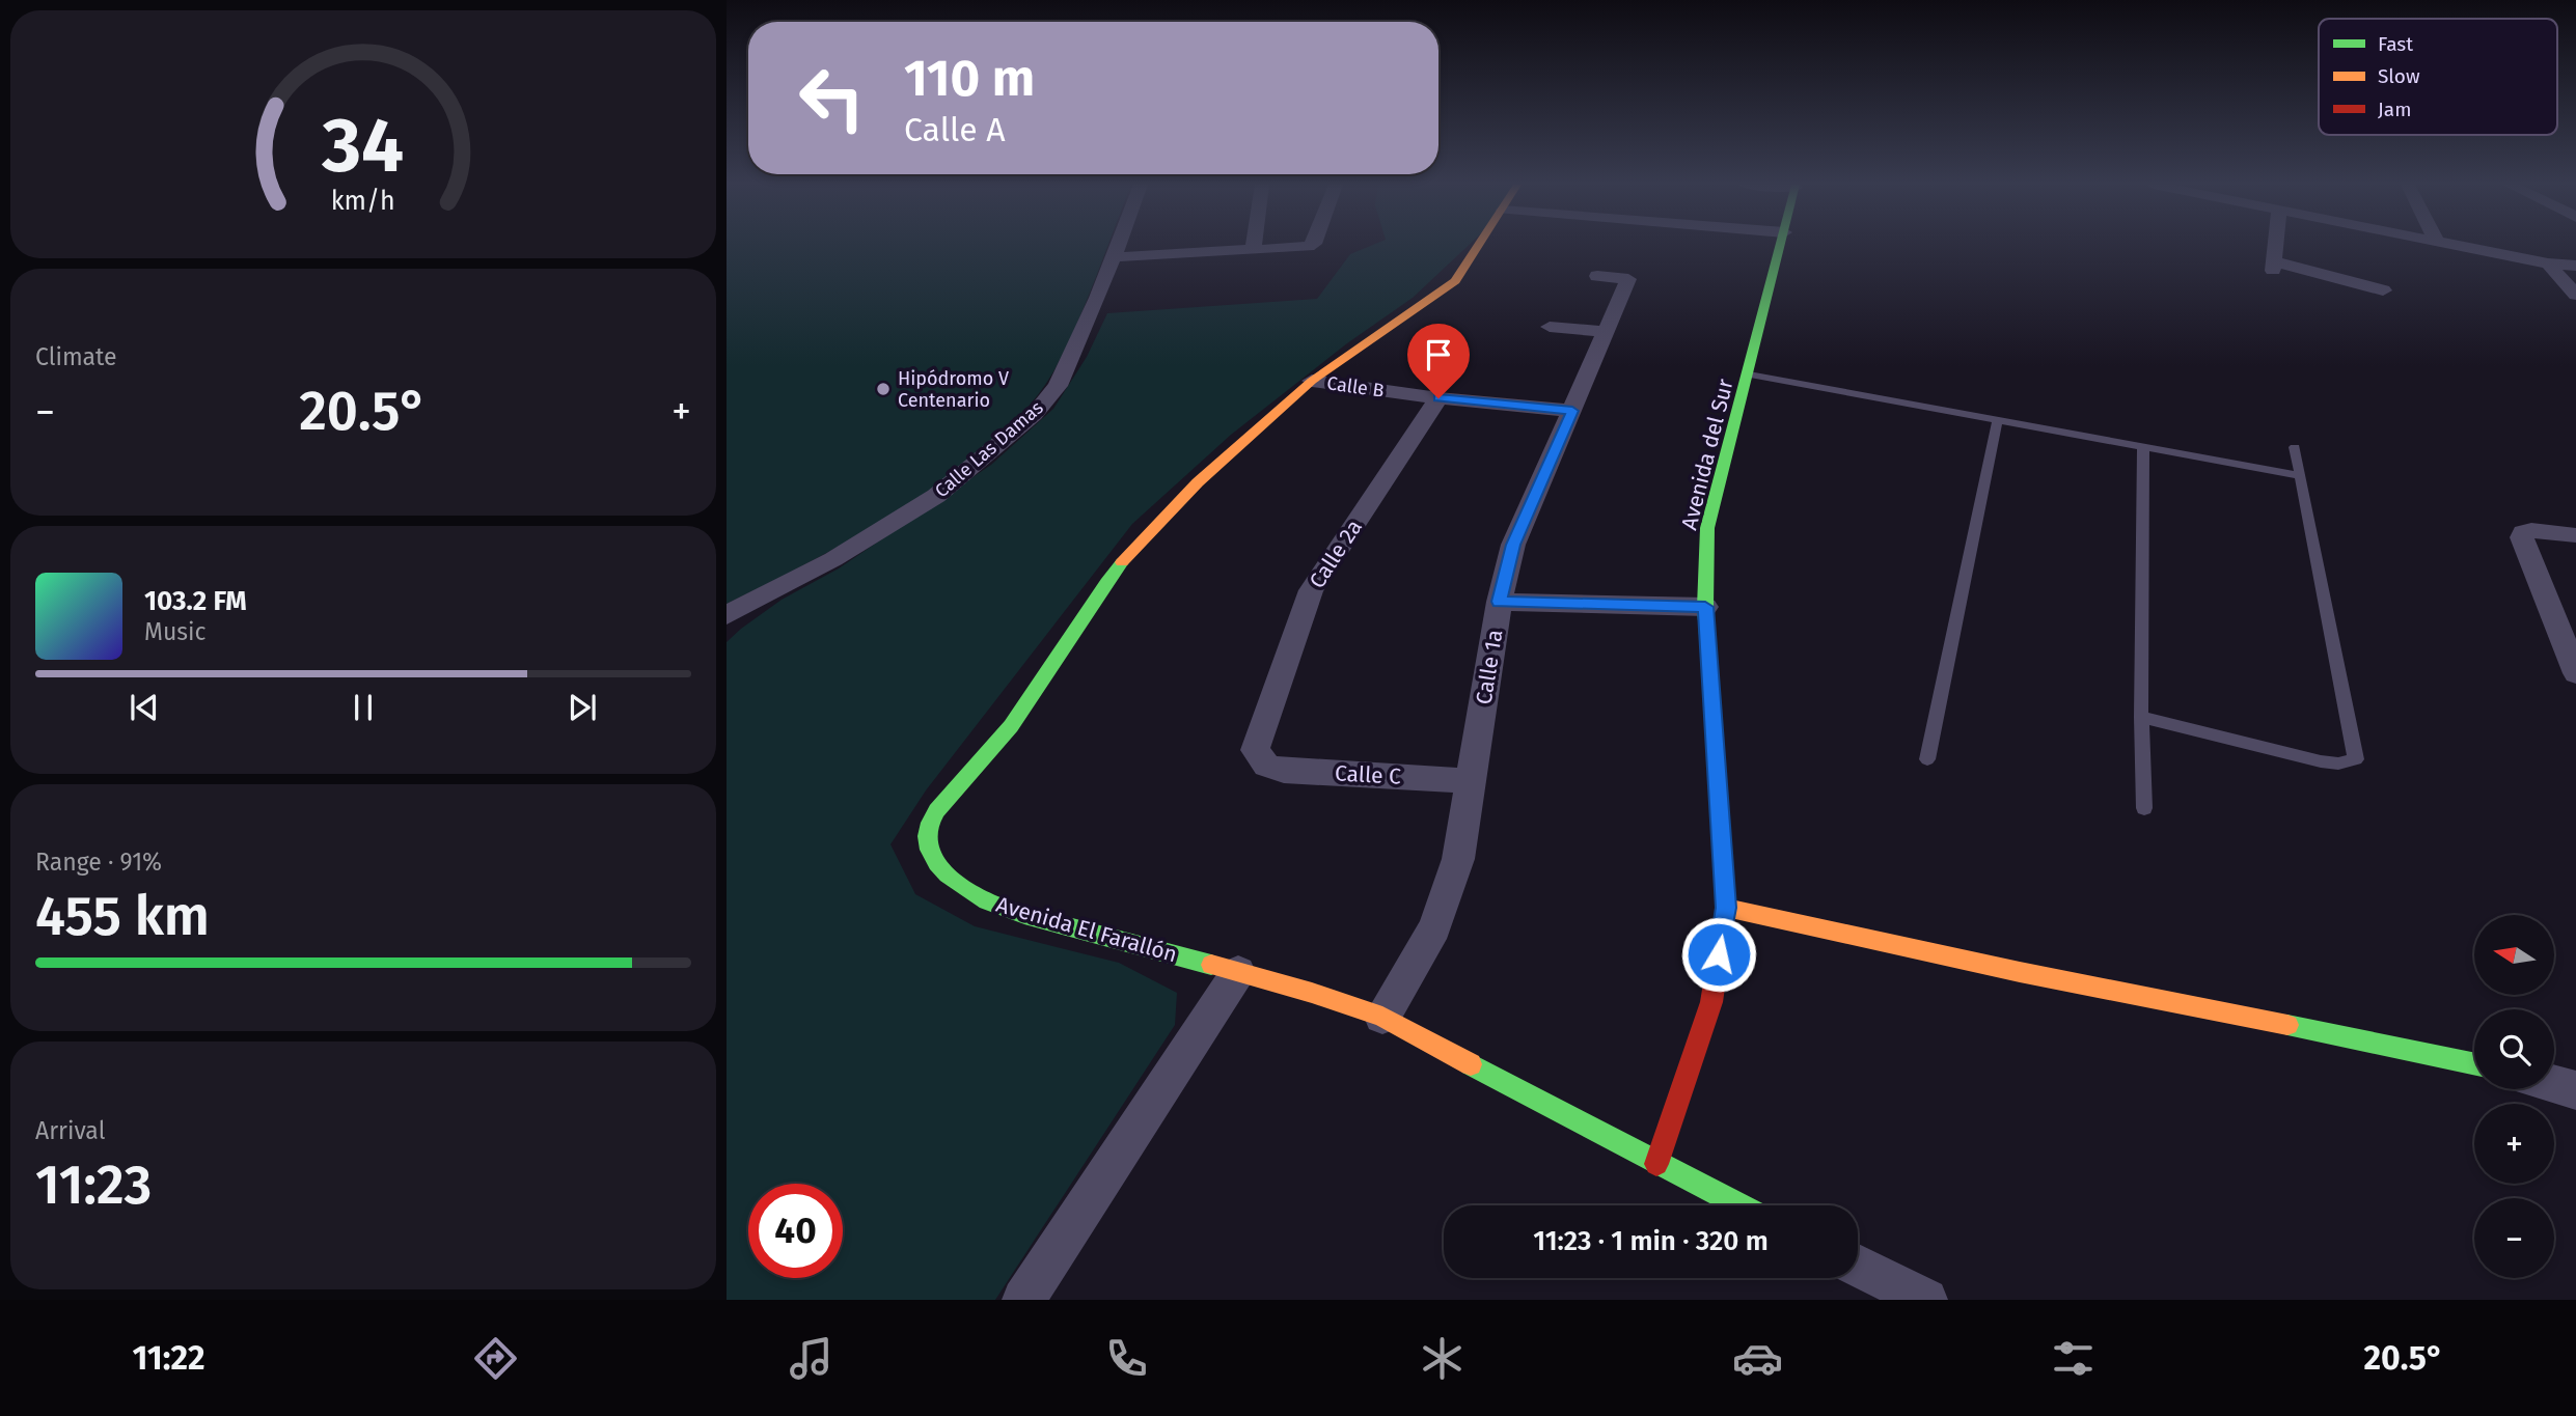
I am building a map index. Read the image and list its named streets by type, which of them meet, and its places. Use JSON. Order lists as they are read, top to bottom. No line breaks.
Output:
{"streets":{"street":["Calle B","Calle Las Damas","Avenida del Sur","Calle 2a","Calle 1a","Calle C","Avenida El Farallón"]},"crossings":[["Calle B","Calle 2a"],["Calle B","Calle 1a"],["Calle B","Avenida El Farallón"],["Avenida del Sur","Avenida El Farallón"],["Calle 2a","Calle C"],["Calle 1a","Calle C"],["Calle 1a","Avenida El Farallón"]],"places":["Hipódromo V Centenario"],"legend":["Fast","Slow","Jam"],"north":"left","page":{"turn":["110 m","Calle A"],"tile":["Climate",["Range · 91%","455 km"],["Arrival","11:23"]],"heat":["−","20.5°","+"],"song":["103.2 FM","Music"],"map_buttons":["+","−"],"limit":"40","trip":"11:23 · 1 min · 320 m","tabs":["11:22","20.5°"],"gauge":["34","km/h"]}}
